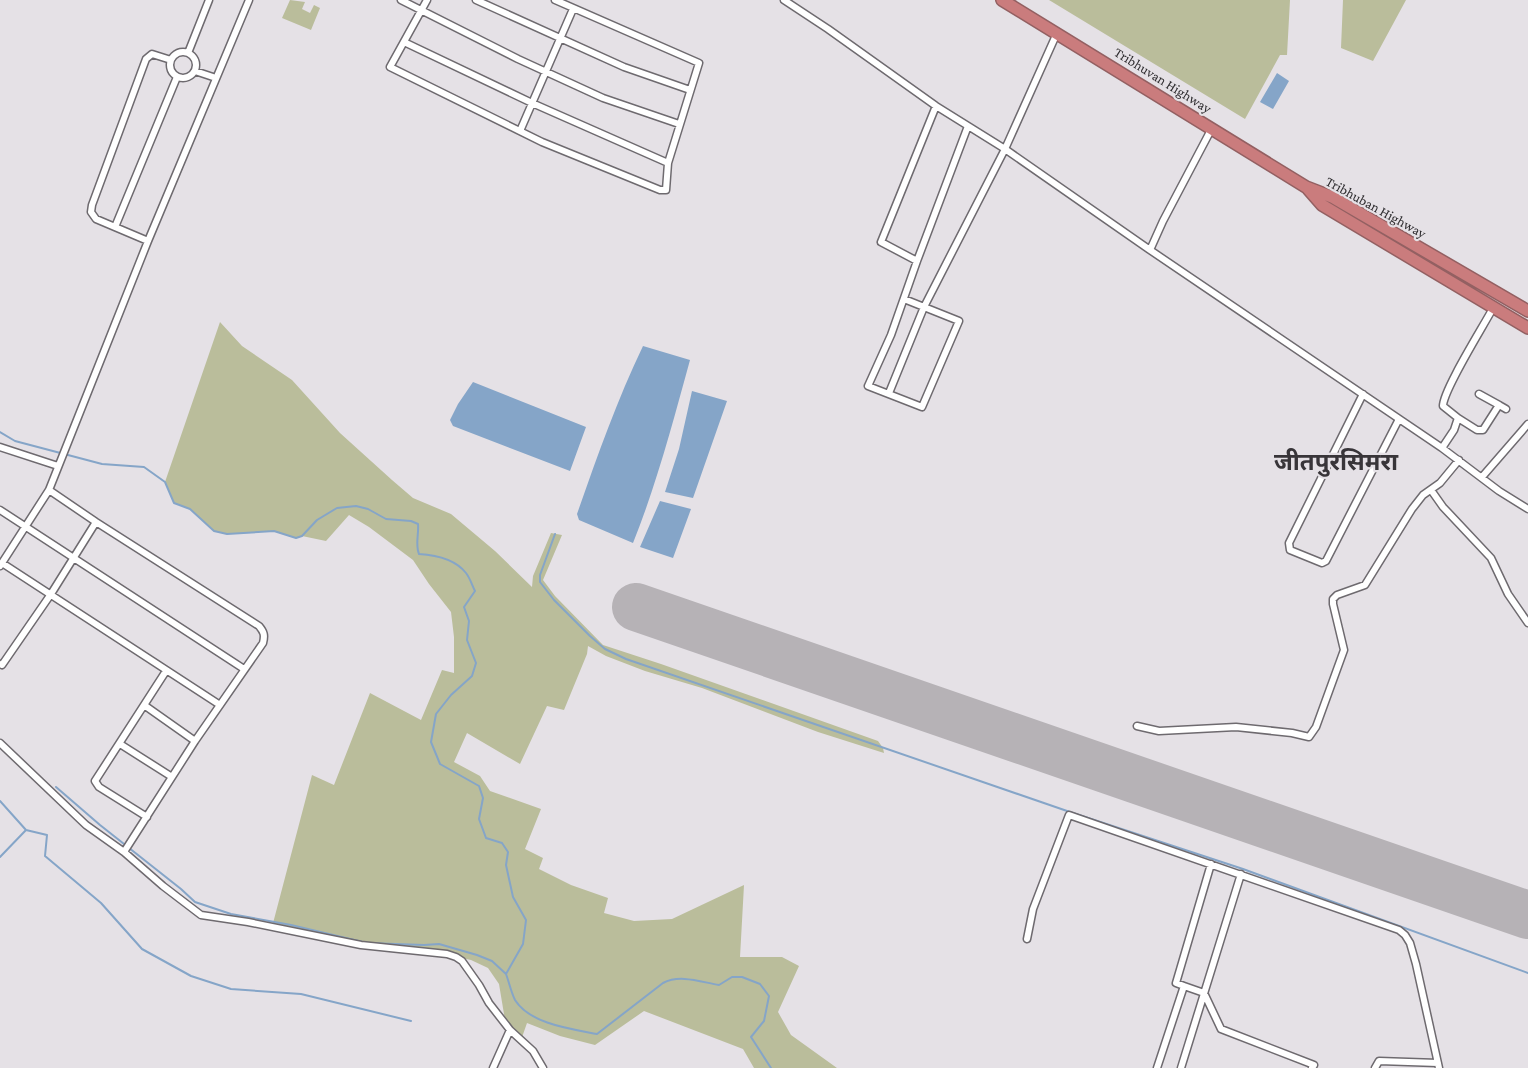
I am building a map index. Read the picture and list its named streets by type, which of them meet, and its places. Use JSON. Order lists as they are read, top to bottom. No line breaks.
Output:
{"streets":{"highway":["Tribhuvan Highway","Tribhuban Highway"]},"crossings":[["Tribhuvan Highway","Tribhuban Highway"]],"districts":["जीतपुरसिमरा"]}
